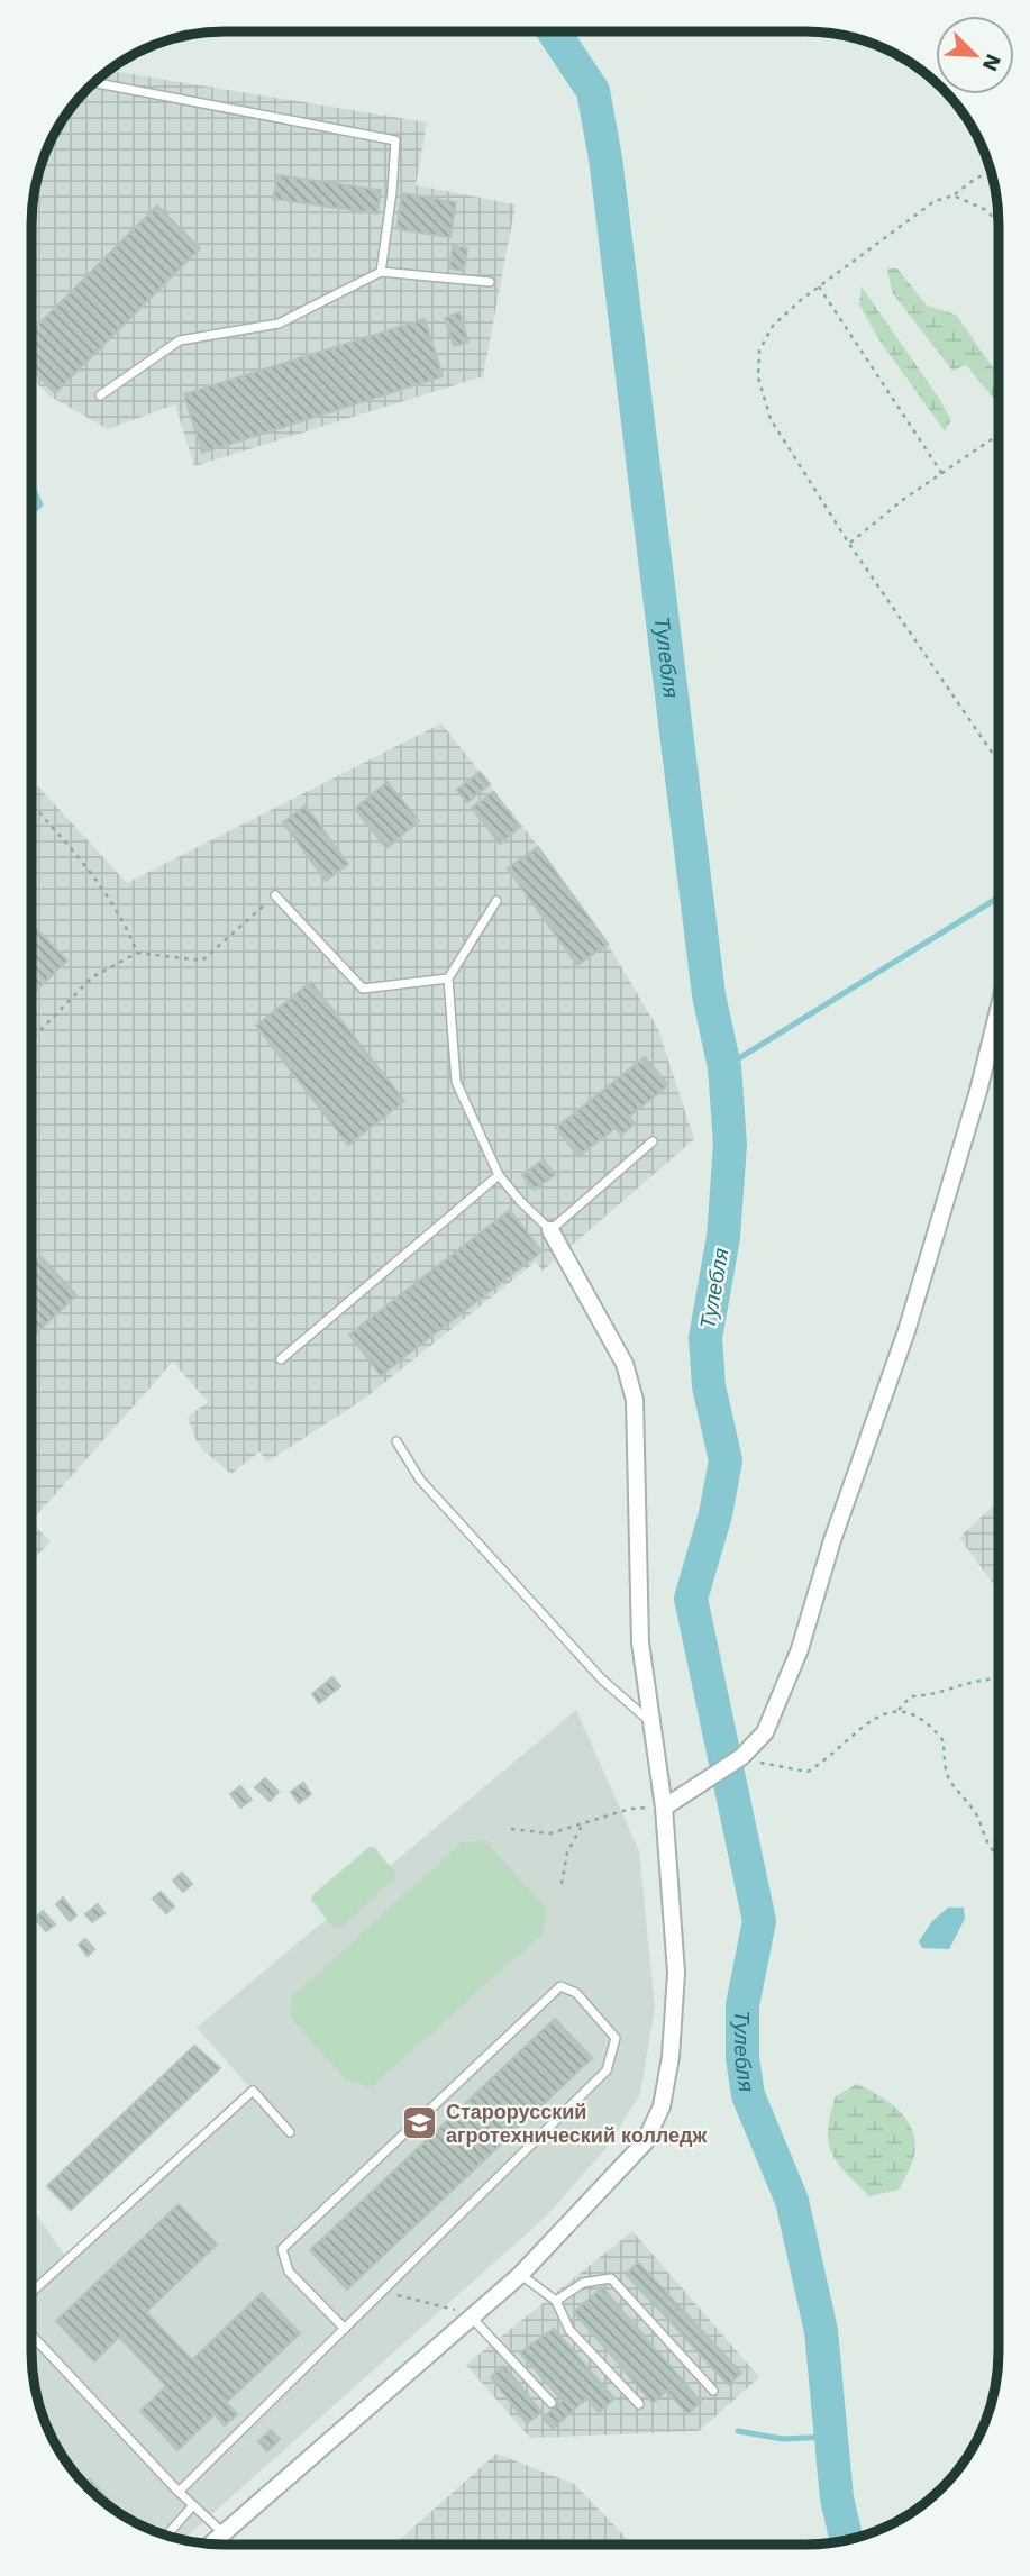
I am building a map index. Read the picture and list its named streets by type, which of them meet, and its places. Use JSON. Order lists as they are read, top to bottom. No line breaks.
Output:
{"water":["Тулебля"],"places":{"school or university":["Старорусский агротехнический колледж"]},"north":"bottom right"}
